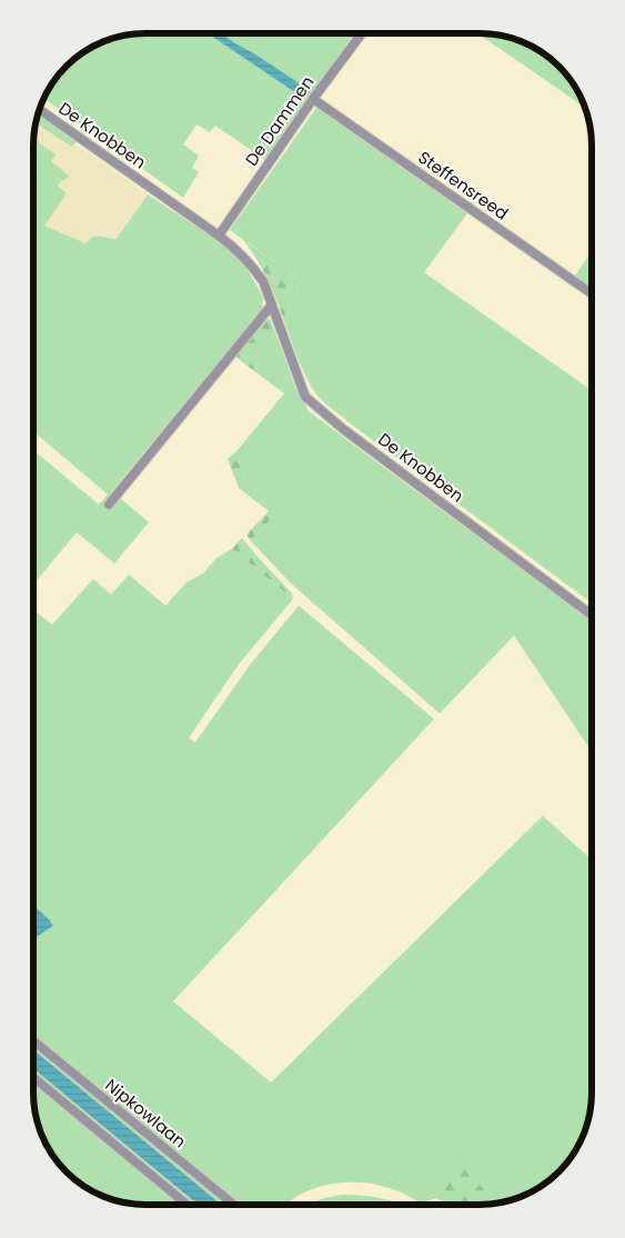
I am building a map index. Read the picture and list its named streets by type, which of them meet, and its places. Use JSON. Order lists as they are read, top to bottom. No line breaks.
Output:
{"streets":{"street":["De Dammen","De Knobben","Steffensreed","Nipkowlaan"]},"crossings":[["De Dammen","De Knobben"],["De Dammen","Steffensreed"]]}
